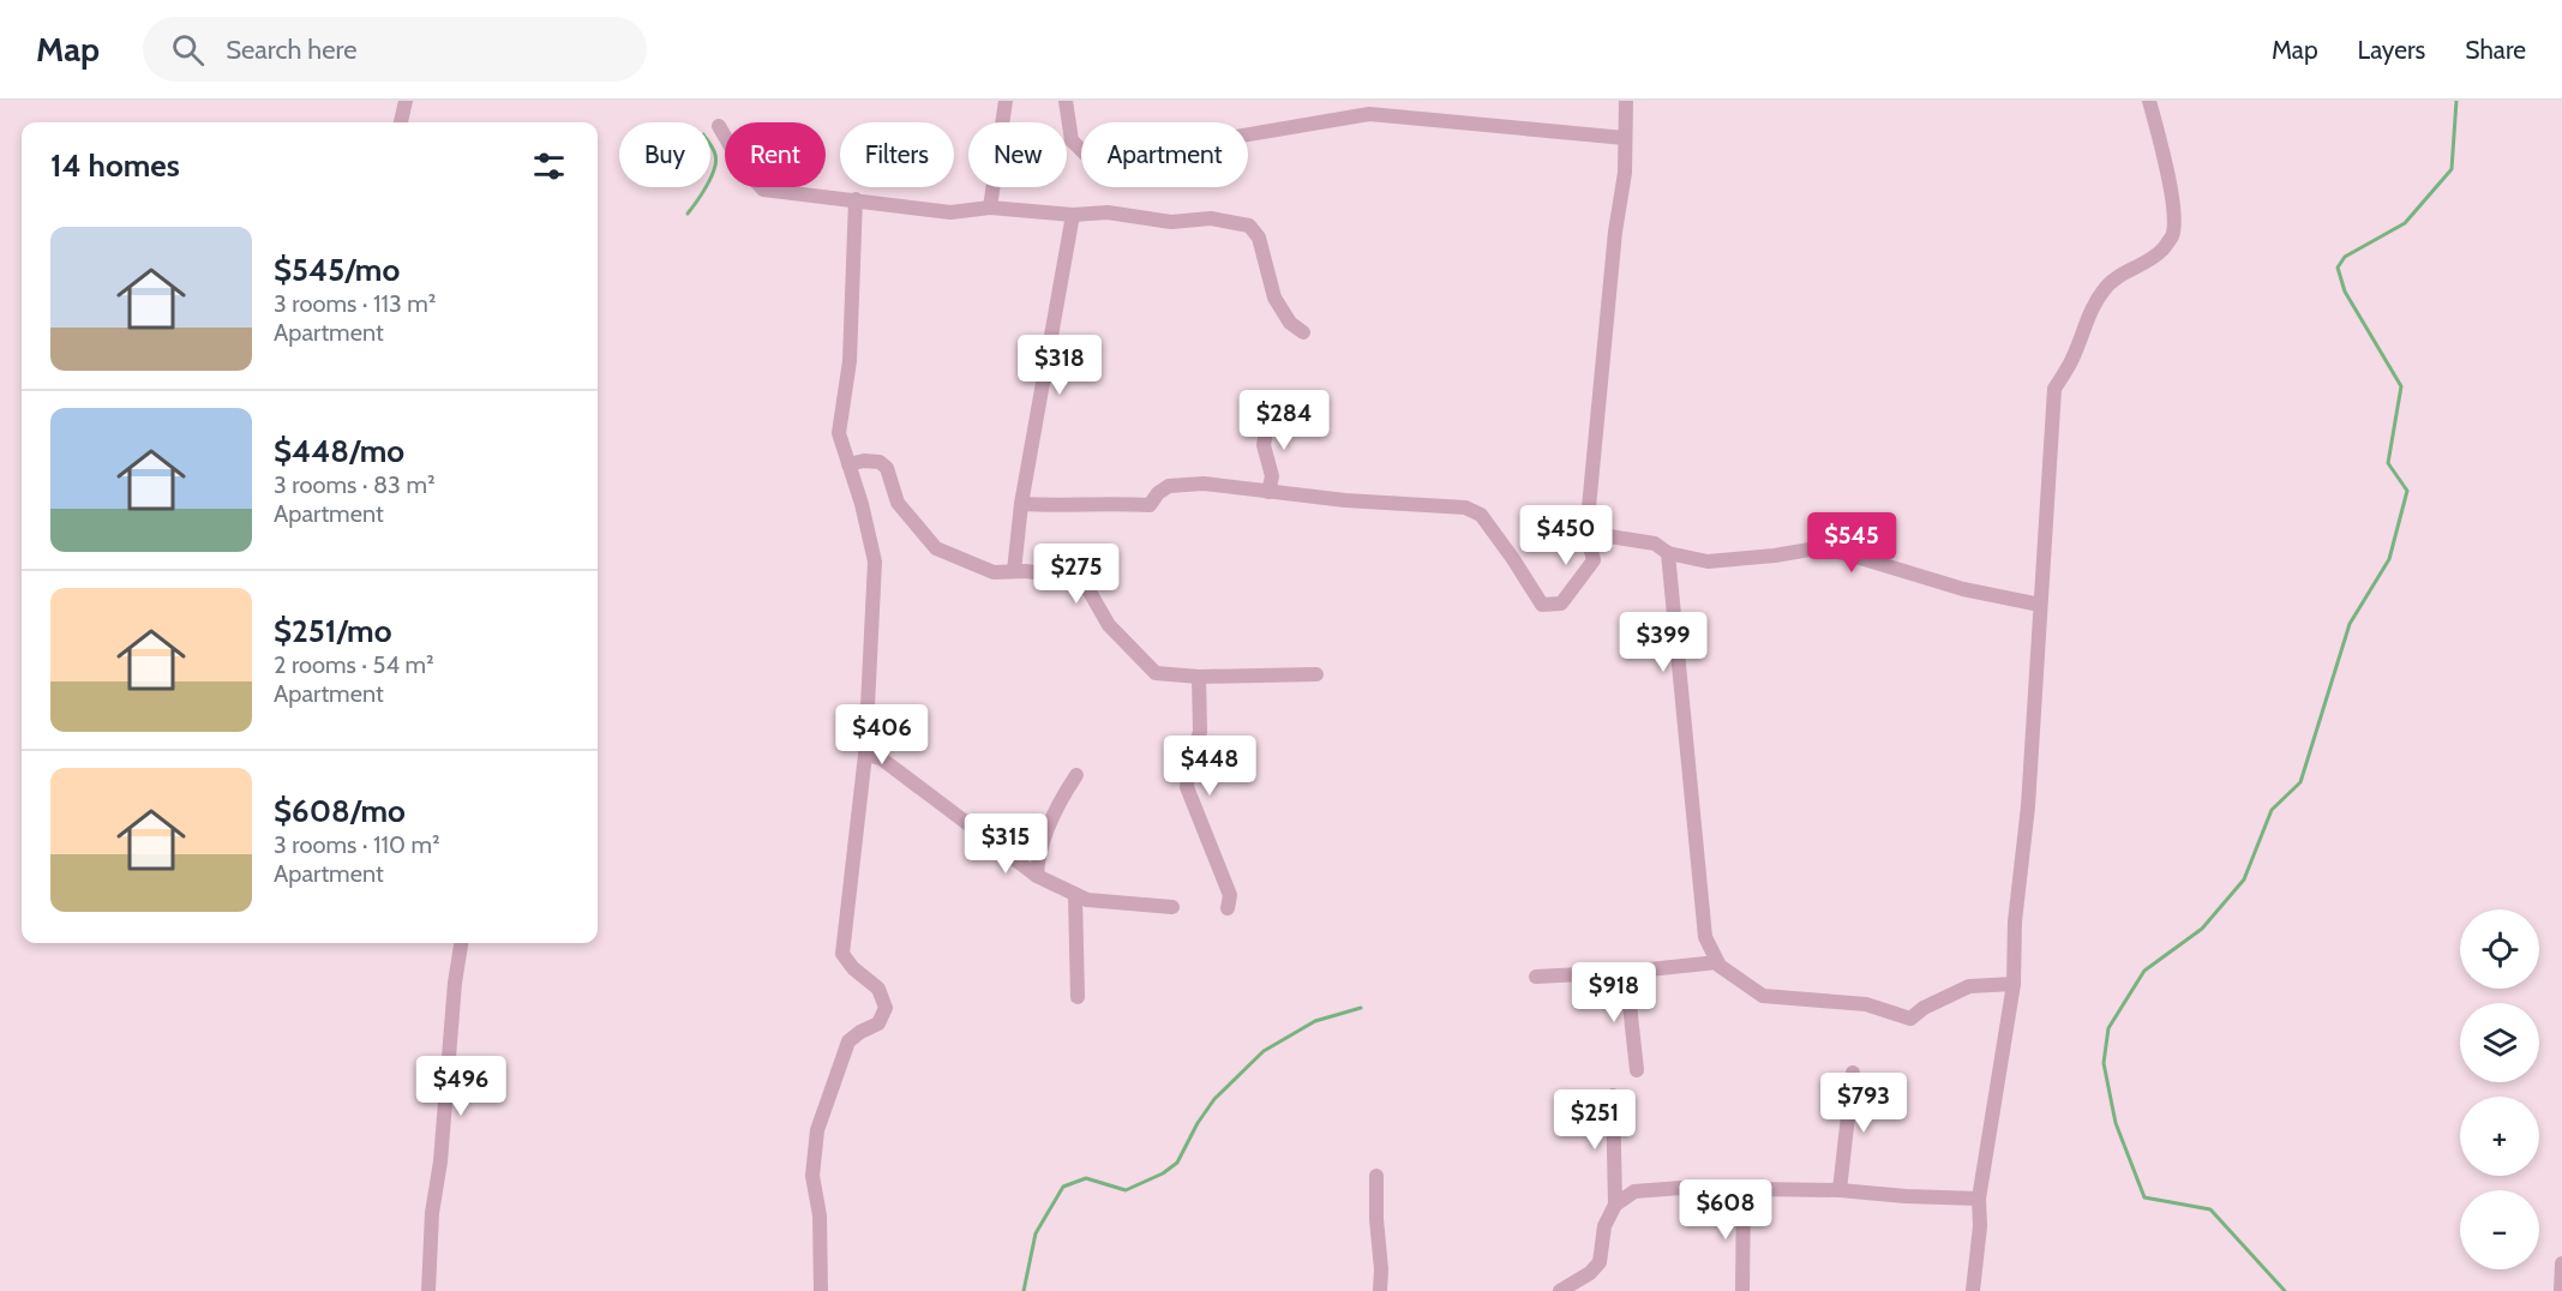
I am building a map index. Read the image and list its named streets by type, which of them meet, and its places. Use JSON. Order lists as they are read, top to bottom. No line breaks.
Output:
{"page":{"header":"Map","search":"Search here","nav":["Map","Layers","Share"],"chip":["Buy","Rent","Filters","New","Apartment"],"heading":"14 homes","list":[{"name":"$545/mo","note":"3 rooms · 113 m² · Apartment"},{"name":"$448/mo","note":"3 rooms · 83 m² · Apartment"},{"name":"$251/mo","note":"2 rooms · 54 m² · Apartment"},{"name":"$608/mo","note":"3 rooms · 110 m² · Apartment"}],"price":["$318","$284","$450","$545","$275","$399","$406","$448","$315","$918","$496","$793","$251","$608"],"map_buttons":["+","−"]}}
